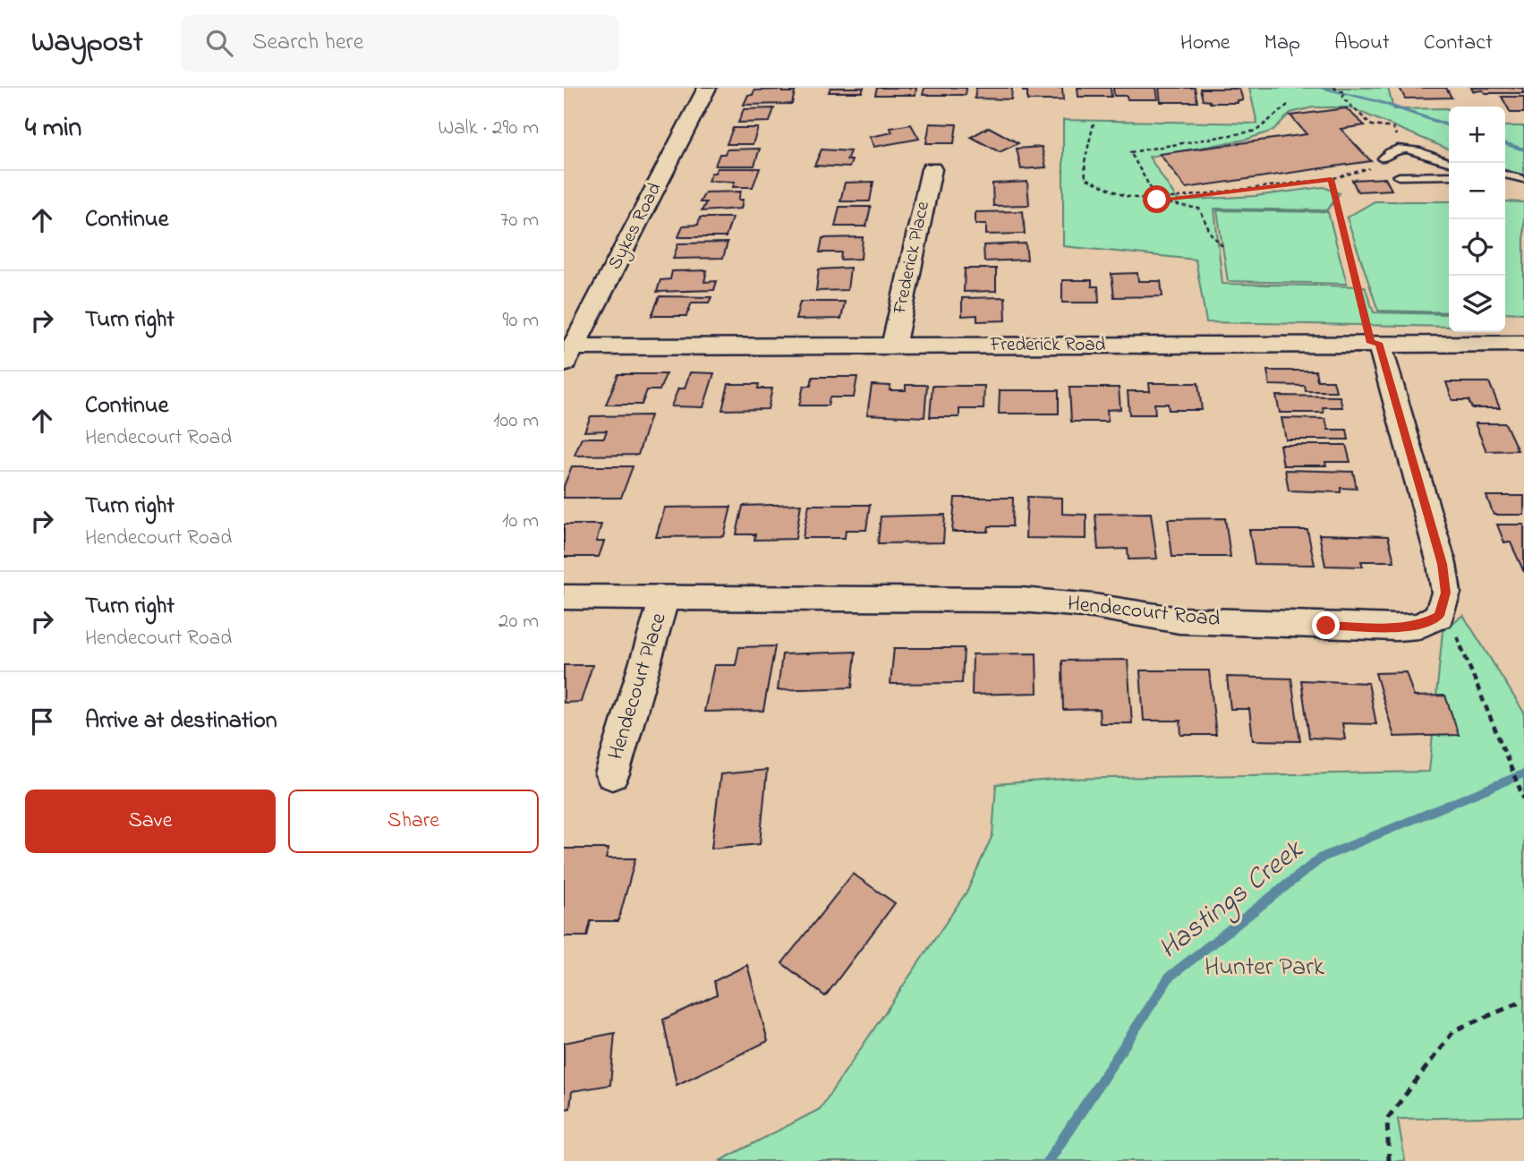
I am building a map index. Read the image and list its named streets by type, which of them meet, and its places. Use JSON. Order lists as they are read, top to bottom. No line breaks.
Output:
{"streets":{"street":["Sykes Road","Frederick Place","Frederick Road","Hendecourt Road","Hendecourt Place"]},"crossings":[["Sykes Road","Frederick Road"],["Frederick Place","Frederick Road"],["Hendecourt Road","Hendecourt Place"]],"water":["Hastings Creek"],"parks":["Hunter Park"],"page":{"header":"Waypost","search":"Search here","nav":["Home","Map","About","Contact"],"heading":["4 min","Walk · 290 m"],"map_buttons":["+","−"],"list":[["Continue","70 m"],["Turn right","90 m"],["Continue","Hendecourt Road","100 m"],["Turn right","Hendecourt Road","10 m"],["Turn right","Hendecourt Road","20 m"],"Arrive at destination"],"buttons":["Save","Share"]}}
